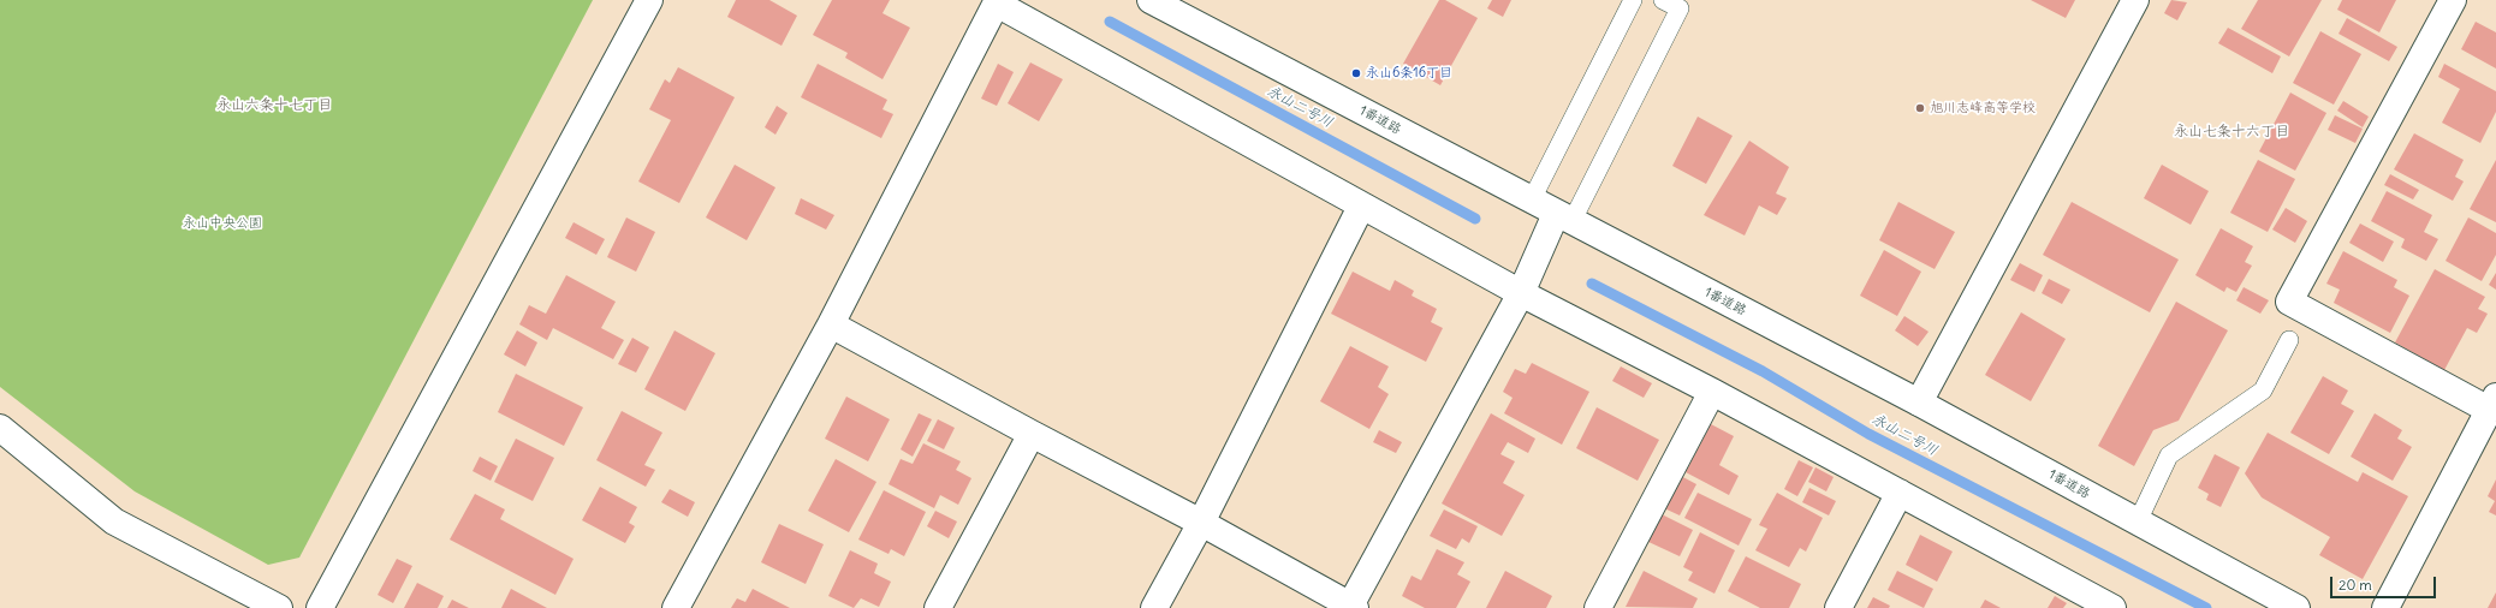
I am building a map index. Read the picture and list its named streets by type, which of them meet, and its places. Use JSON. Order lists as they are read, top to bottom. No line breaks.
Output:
{"streets":{"street":["1番道路"]},"districts":["永山六条十七丁目","永山七条十六丁目"],"water":["永山二号川"],"parks":["永山中央公園"],"places":["永山6条16丁目","旭川志峰高等学校"],"scale_bar":"20 m"}
